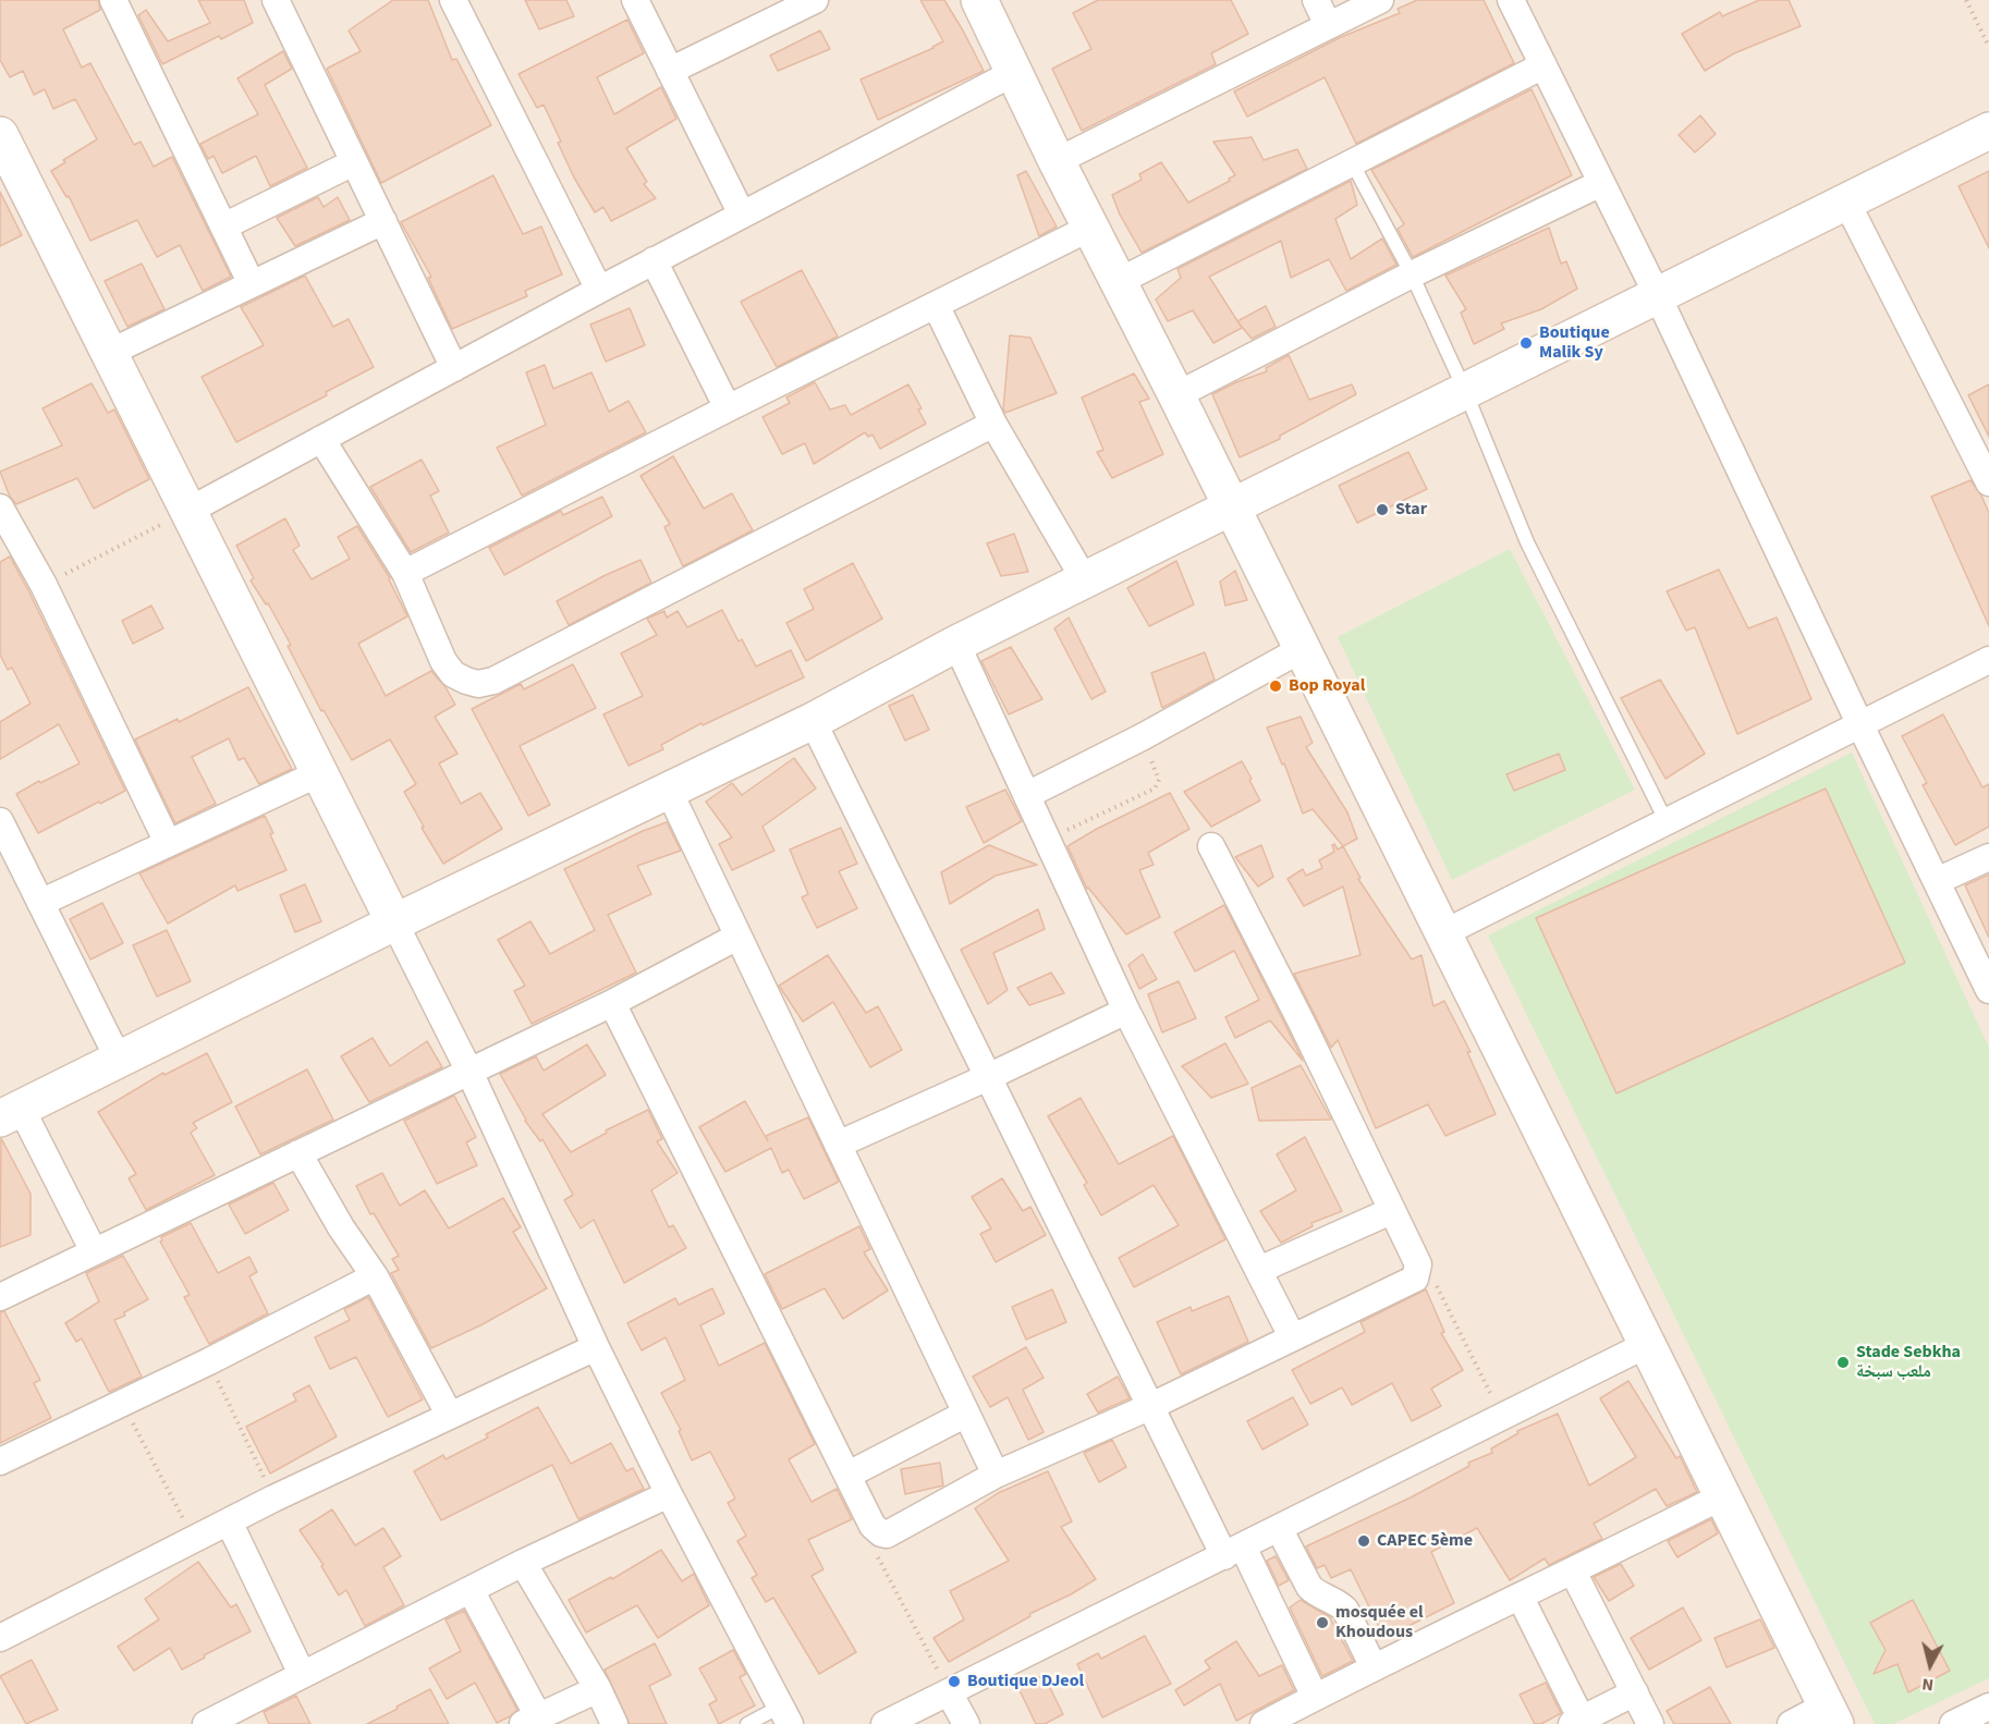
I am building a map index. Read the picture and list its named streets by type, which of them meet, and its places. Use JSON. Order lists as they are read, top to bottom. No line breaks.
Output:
{"places":["Boutique Malik Sy","Star","Bop Royal","Stade Sebkha ملعب سبخة","CAPEC 5ème","mosquée el Khoudous","Boutique DJeol"],"north":"bottom"}
